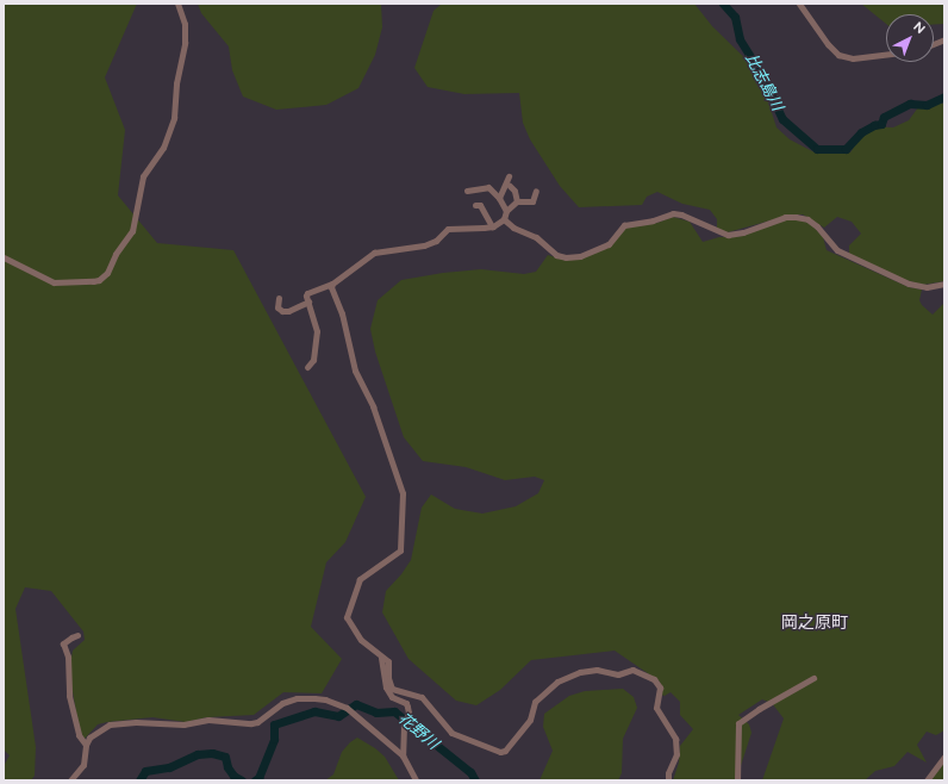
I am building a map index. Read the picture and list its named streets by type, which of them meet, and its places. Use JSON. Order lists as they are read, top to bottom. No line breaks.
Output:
{"districts":["岡之原町"],"water":["比志島川","花野川"],"north":"top right"}
